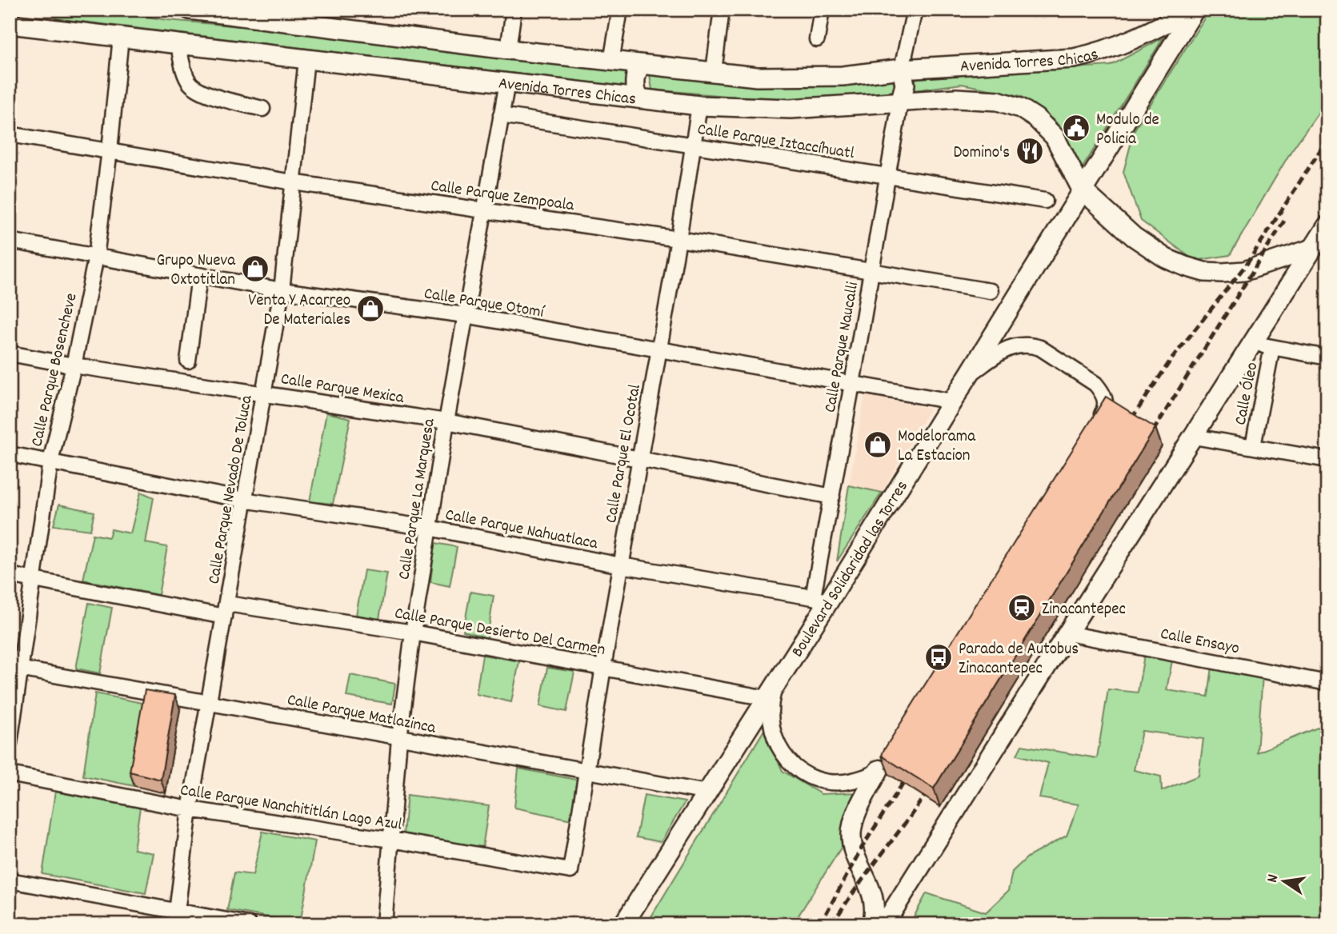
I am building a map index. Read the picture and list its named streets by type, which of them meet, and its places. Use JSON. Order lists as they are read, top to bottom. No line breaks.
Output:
{"streets":{"main road":["Avenida Torres Chicas","Boulevard Solidaridad las Torres"],"street":["Calle Parque Iztaccíhuatl","Calle Parque Zempoala","Calle Parque Otomí","Calle Parque Naucalli","Calle Parque Bosencheve","Calle Parque Mexica","Calle Óleo","Calle Parque El Ocotal","Calle Parque Nevado De Toluca","Calle Parque La Marquesa","Calle Parque Nahuatlaca","Calle Parque Desierto Del Carmen","Calle Ensayo","Calle Parque Matlazinca","Calle Parque Nanchititlán Lago Azul"]},"crossings":[["Avenida Torres Chicas","Calle Parque Naucalli"],["Avenida Torres Chicas","Calle Parque Bosencheve"],["Avenida Torres Chicas","Calle Parque El Ocotal"],["Avenida Torres Chicas","Calle Parque Nevado De Toluca"],["Avenida Torres Chicas","Calle Parque La Marquesa"],["Avenida Torres Chicas","Boulevard Solidaridad las Torres"],["Calle Parque Iztaccíhuatl","Calle Parque Naucalli"],["Calle Parque Iztaccíhuatl","Calle Parque El Ocotal"],["Calle Parque Iztaccíhuatl","Calle Parque La Marquesa"],["Calle Parque Zempoala","Calle Parque Naucalli"],["Calle Parque Zempoala","Calle Parque Bosencheve"],["Calle Parque Zempoala","Calle Parque El Ocotal"],["Calle Parque Zempoala","Calle Parque Nevado De Toluca"],["Calle Parque Zempoala","Calle Parque La Marquesa"],["Calle Parque Otomí","Calle Parque Naucalli"],["Calle Parque Otomí","Calle Parque Bosencheve"],["Calle Parque Otomí","Calle Parque El Ocotal"],["Calle Parque Otomí","Calle Parque Nevado De Toluca"],["Calle Parque Otomí","Calle Parque La Marquesa"],["Calle Parque Otomí","Boulevard Solidaridad las Torres"],["Calle Parque Naucalli","Calle Parque Mexica"],["Calle Parque Naucalli","Calle Parque Nahuatlaca"],["Calle Parque Naucalli","Boulevard Solidaridad las Torres"],["Calle Parque Bosencheve","Calle Parque Mexica"],["Calle Parque Bosencheve","Calle Parque Nahuatlaca"],["Calle Parque Bosencheve","Calle Parque Desierto Del Carmen"],["Calle Parque Bosencheve","Calle Parque Matlazinca"],["Calle Parque Mexica","Calle Parque El Ocotal"],["Calle Parque Mexica","Calle Parque Nevado De Toluca"],["Calle Parque Mexica","Calle Parque La Marquesa"],["Calle Parque El Ocotal","Calle Parque Nahuatlaca"],["Calle Parque El Ocotal","Calle Parque Desierto Del Carmen"],["Calle Parque El Ocotal","Calle Parque Matlazinca"],["Calle Parque El Ocotal","Calle Parque Nanchititlán Lago Azul"],["Calle Parque Nevado De Toluca","Calle Parque Nahuatlaca"],["Calle Parque Nevado De Toluca","Calle Parque Desierto Del Carmen"],["Calle Parque Nevado De Toluca","Calle Parque Matlazinca"],["Calle Parque Nevado De Toluca","Calle Parque Nanchititlán Lago Azul"],["Calle Parque La Marquesa","Calle Parque Nahuatlaca"],["Calle Parque La Marquesa","Calle Parque Desierto Del Carmen"],["Calle Parque La Marquesa","Calle Parque Matlazinca"],["Calle Parque La Marquesa","Calle Parque Nanchititlán Lago Azul"],["Calle Parque Nahuatlaca","Boulevard Solidaridad las Torres"],["Boulevard Solidaridad las Torres","Calle Parque Desierto Del Carmen"],["Boulevard Solidaridad las Torres","Calle Parque Matlazinca"]],"places":{"public building":["Modulo de Policia"],"restaurant":["Domino's"],"shop":["Grupo Nueva Oxtotitlan","Venta Y Acarreo De Materiales","Modelorama La Estacion"],"station":["Zinacantepec"],"bus stop":["Parada de Autobus Zinacantepec"]},"north":"left"}
